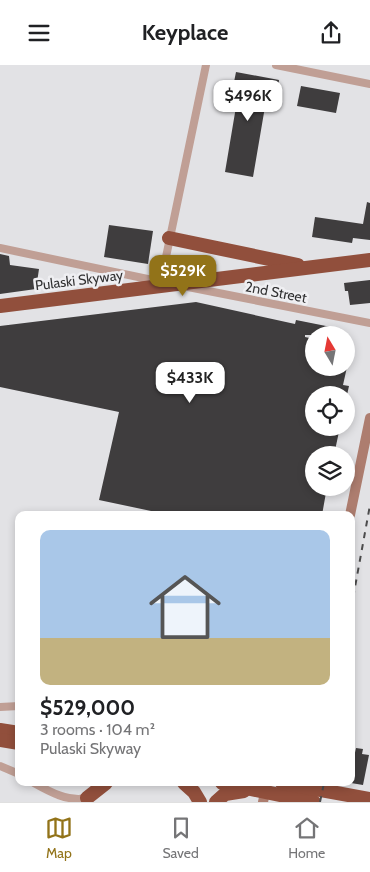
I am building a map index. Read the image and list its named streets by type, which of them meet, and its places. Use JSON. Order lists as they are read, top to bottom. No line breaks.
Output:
{"streets":{"highway":["Pulaski Skyway"],"street":["2nd Street"]},"north":"top","page":{"header":"Keyplace","price":["$496K","$529K","$433K"],"list":[{"name":"$529,000","note":"3 rooms · 104 m² · Pulaski Skyway"}],"tabs":["Map","Saved","Home"]}}
